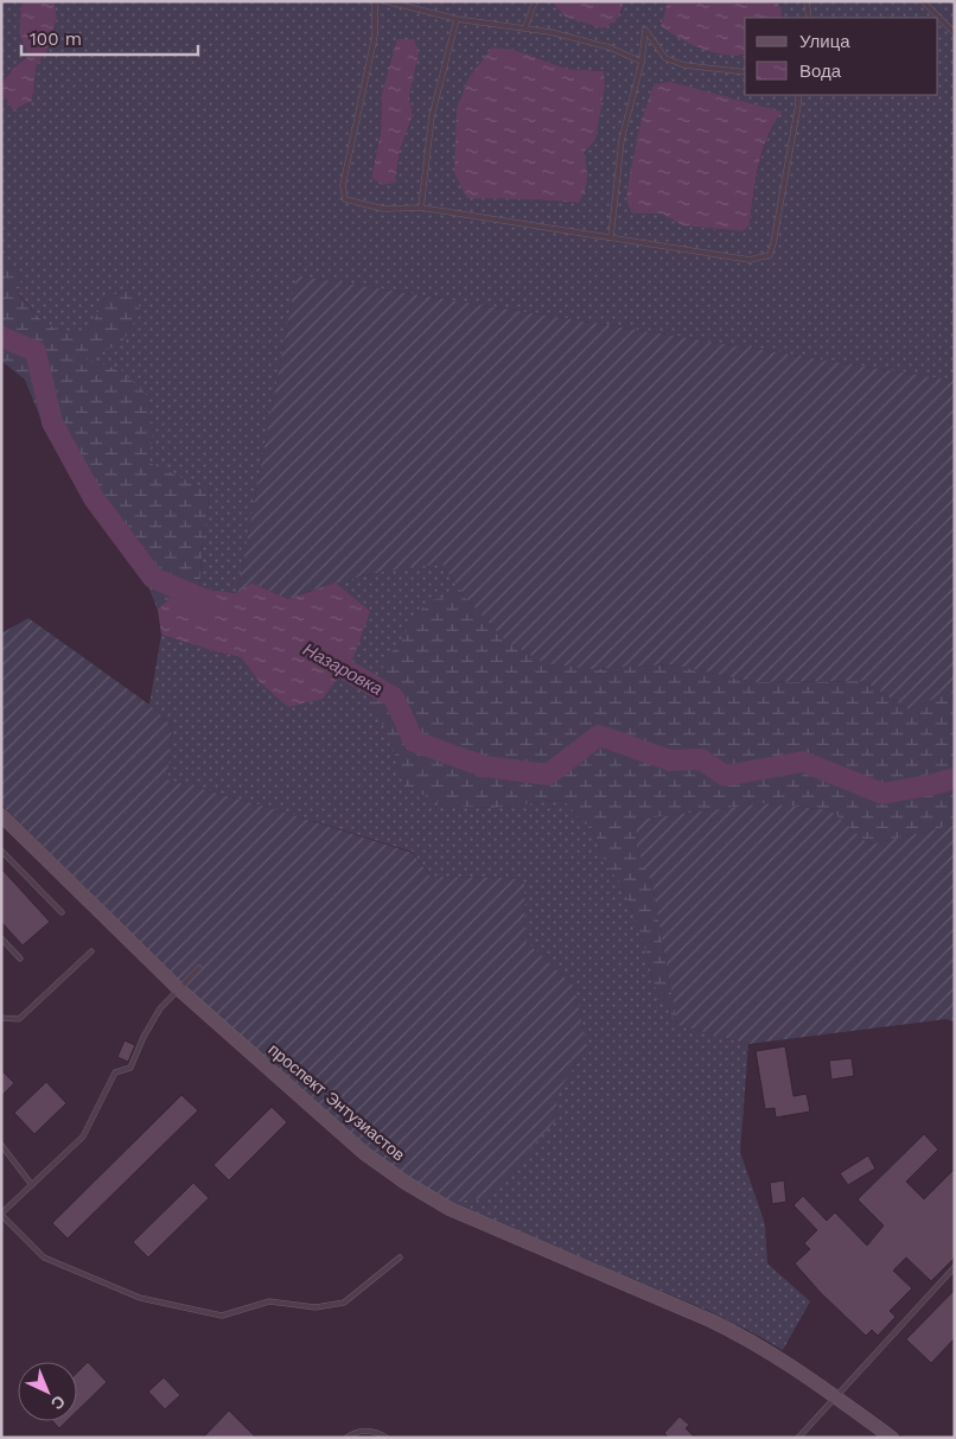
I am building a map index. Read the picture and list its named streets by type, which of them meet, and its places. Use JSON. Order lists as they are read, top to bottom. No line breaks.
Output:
{"streets":{"street":["проспект Энтузиастов"]},"water":["Назаровка"],"legend":["Улица","Вода"],"scale_bar":"100 m","north":"bottom right"}
